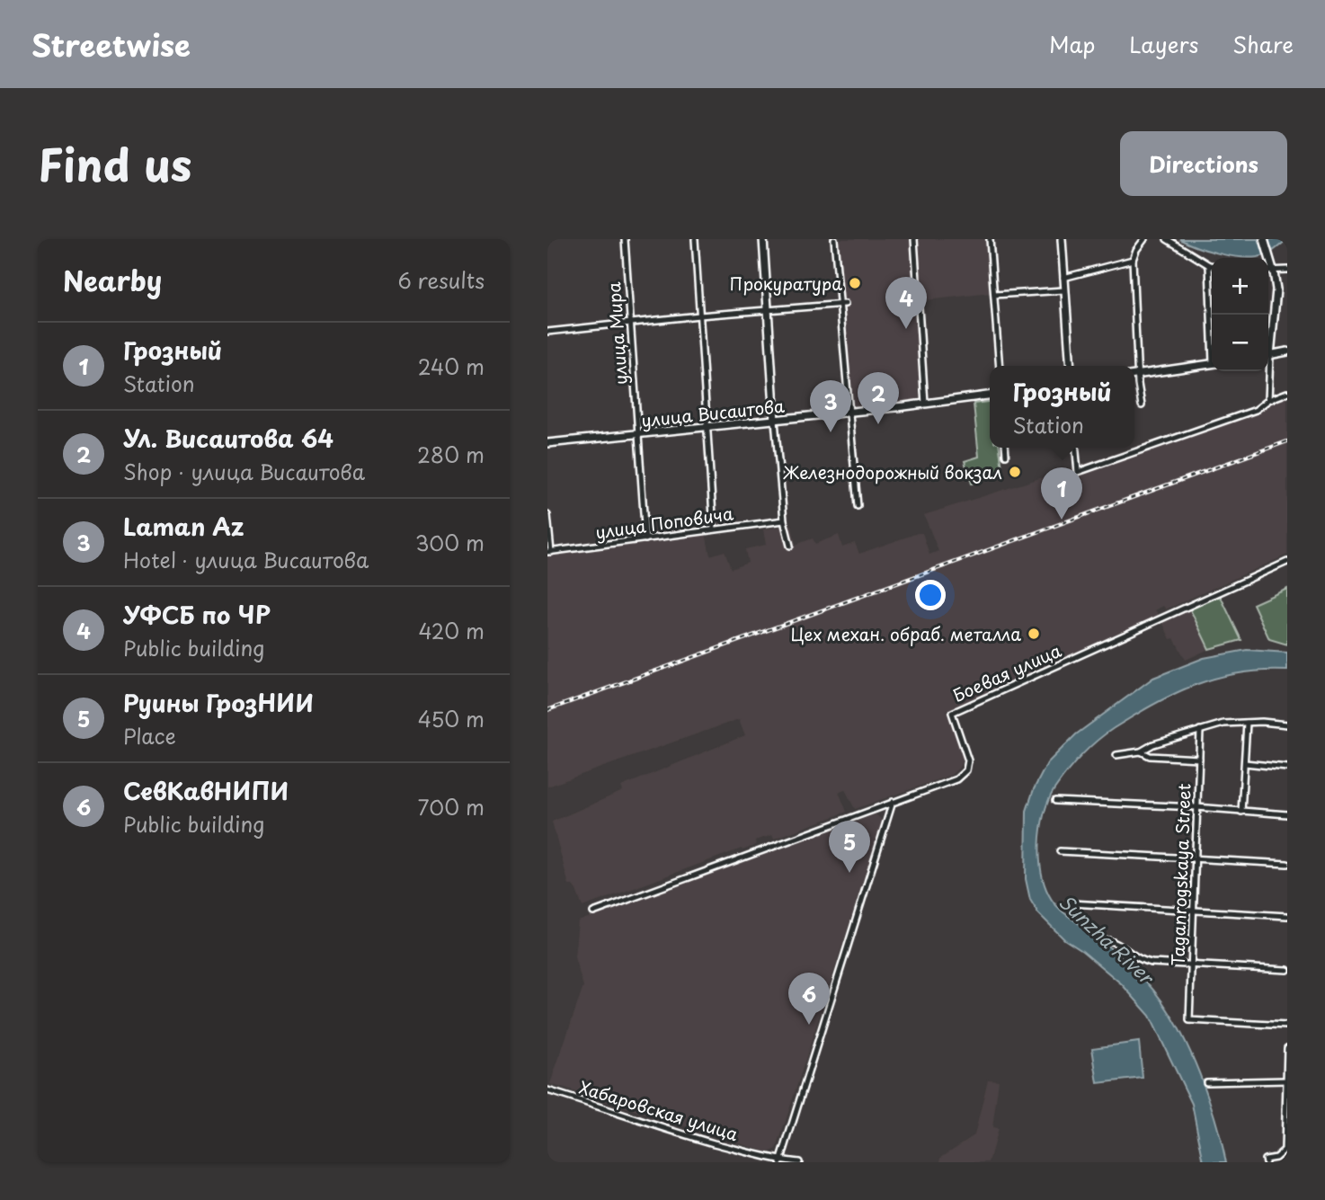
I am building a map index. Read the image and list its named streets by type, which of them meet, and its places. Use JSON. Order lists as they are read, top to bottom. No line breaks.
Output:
{"streets":{"main road":["улица Висаитова"],"street":["улица Мира","улица Поповича","Боевая улица","Taganrogskaya Street","Хабаровская улица"]},"crossings":[["улица Мира","улица Висаитова"],["улица Мира","улица Поповича"]],"water":["Sunzha River"],"places":["Прокуратура","Железнодорожный вокзал","Цех механ. обраб. металла"],"page":{"header":"Streetwise","nav":["Map","Layers","Share"],"title":"Find us","buttons":"Directions","heading":["Nearby","6 results"],"map_buttons":["+","−"],"pins":["4","2","3","1","5","6"],"list":[{"mark":"1","name":"Грозный","note":"Station","value":"240 m"},{"mark":"2","name":"Ул. Висаитова 64","note":"Shop · улица Висаитова","value":"280 m"},{"mark":"3","name":"Laman Az","note":"Hotel · улица Висаитова","value":"300 m"},{"mark":"4","name":"УФСБ по ЧР","note":"Public building","value":"420 m"},{"mark":"5","name":"Руины ГрозНИИ","note":"Place","value":"450 m"},{"mark":"6","name":"СевКавНИПИ","note":"Public building","value":"700 m"}],"popup":["Грозный","Station"]}}
